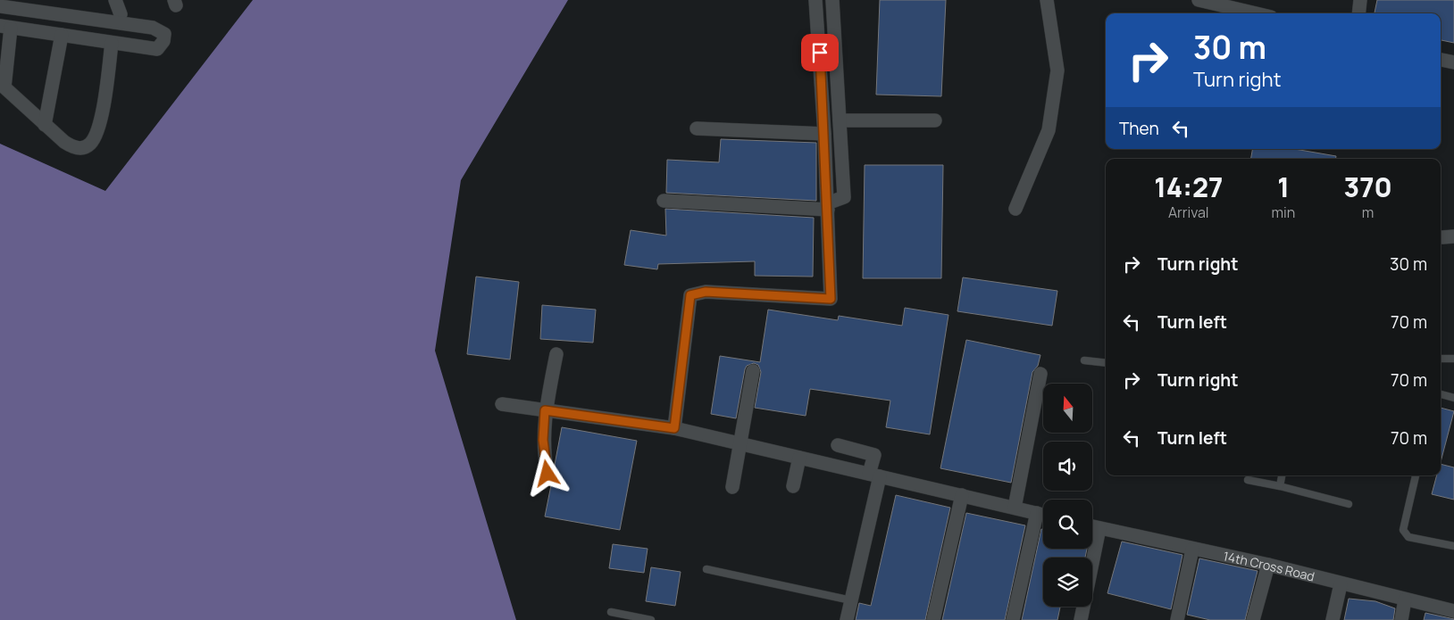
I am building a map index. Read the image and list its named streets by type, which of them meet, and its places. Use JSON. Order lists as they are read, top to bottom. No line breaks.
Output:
{"streets":{"street":["14th Cross Road"]},"north":"top","page":{"turn":["30 m","Turn right"],"then":"Then","eta":["14:27","Arrival","1","min","370","m"],"list":[{"name":"Turn right","value":"30 m"},{"name":"Turn left","value":"70 m"},{"name":"Turn right","value":"70 m"},{"name":"Turn left","value":"70 m"}]}}
